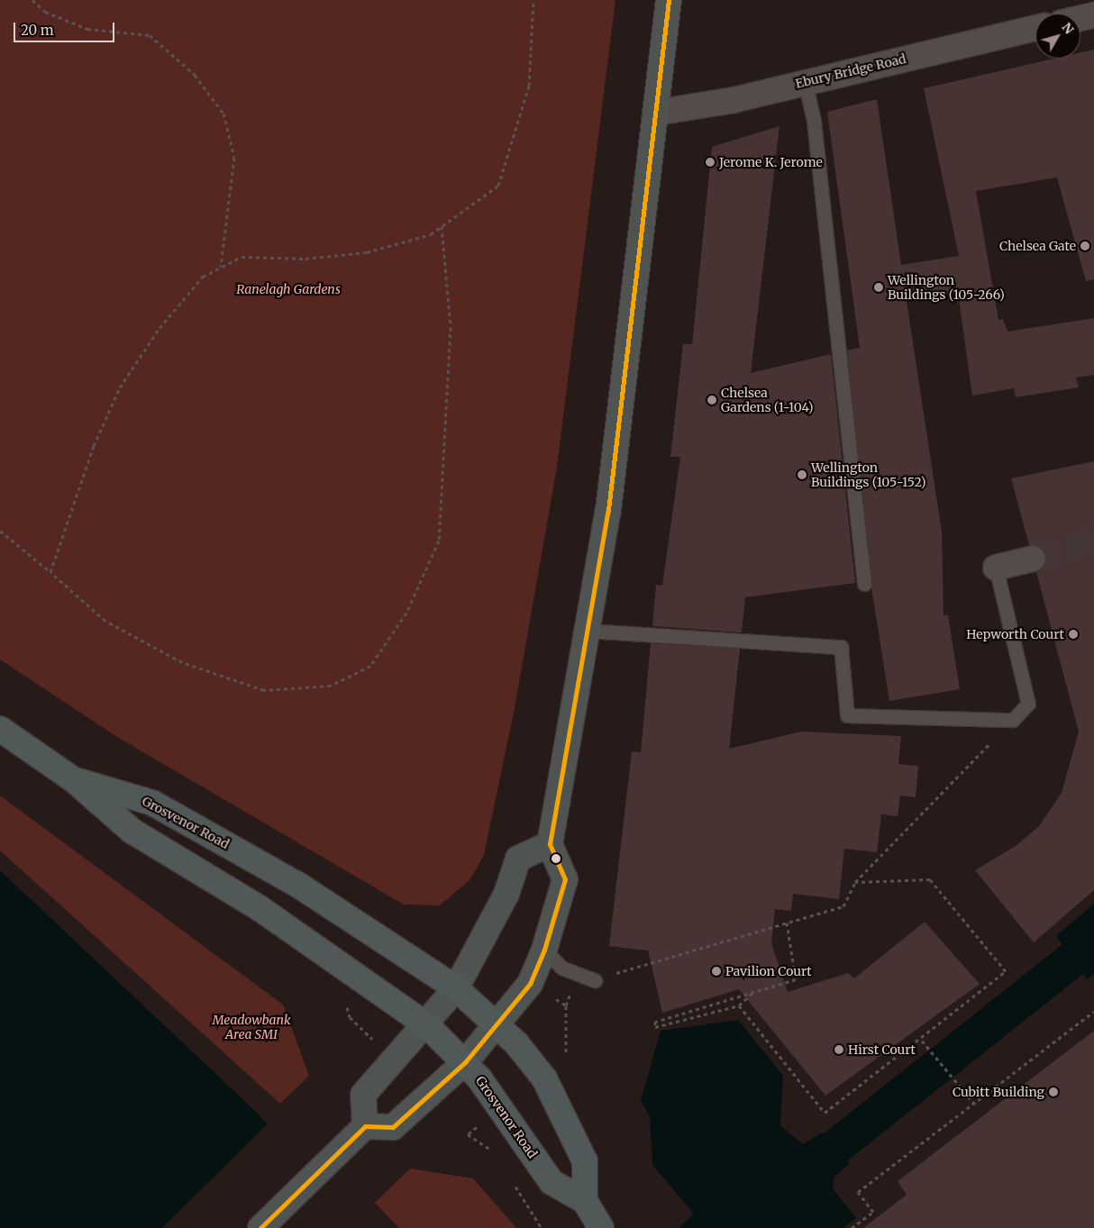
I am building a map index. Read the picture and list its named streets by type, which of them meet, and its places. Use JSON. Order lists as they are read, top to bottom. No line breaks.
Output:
{"streets":{"highway":["Grosvenor Road"],"main road":["Ebury Bridge Road"]},"parks":["Ranelagh Gardens","Meadowbank Area SMI"],"places":["Jerome K. Jerome","Chelsea Gate","Wellington Buildings (105-266)","Chelsea Gardens (1-104)","Wellington Buildings (105-152)","Hepworth Court","Pavilion Court","Hirst Court","Cubitt Building"],"scale_bar":"20 m","north":"top right"}
